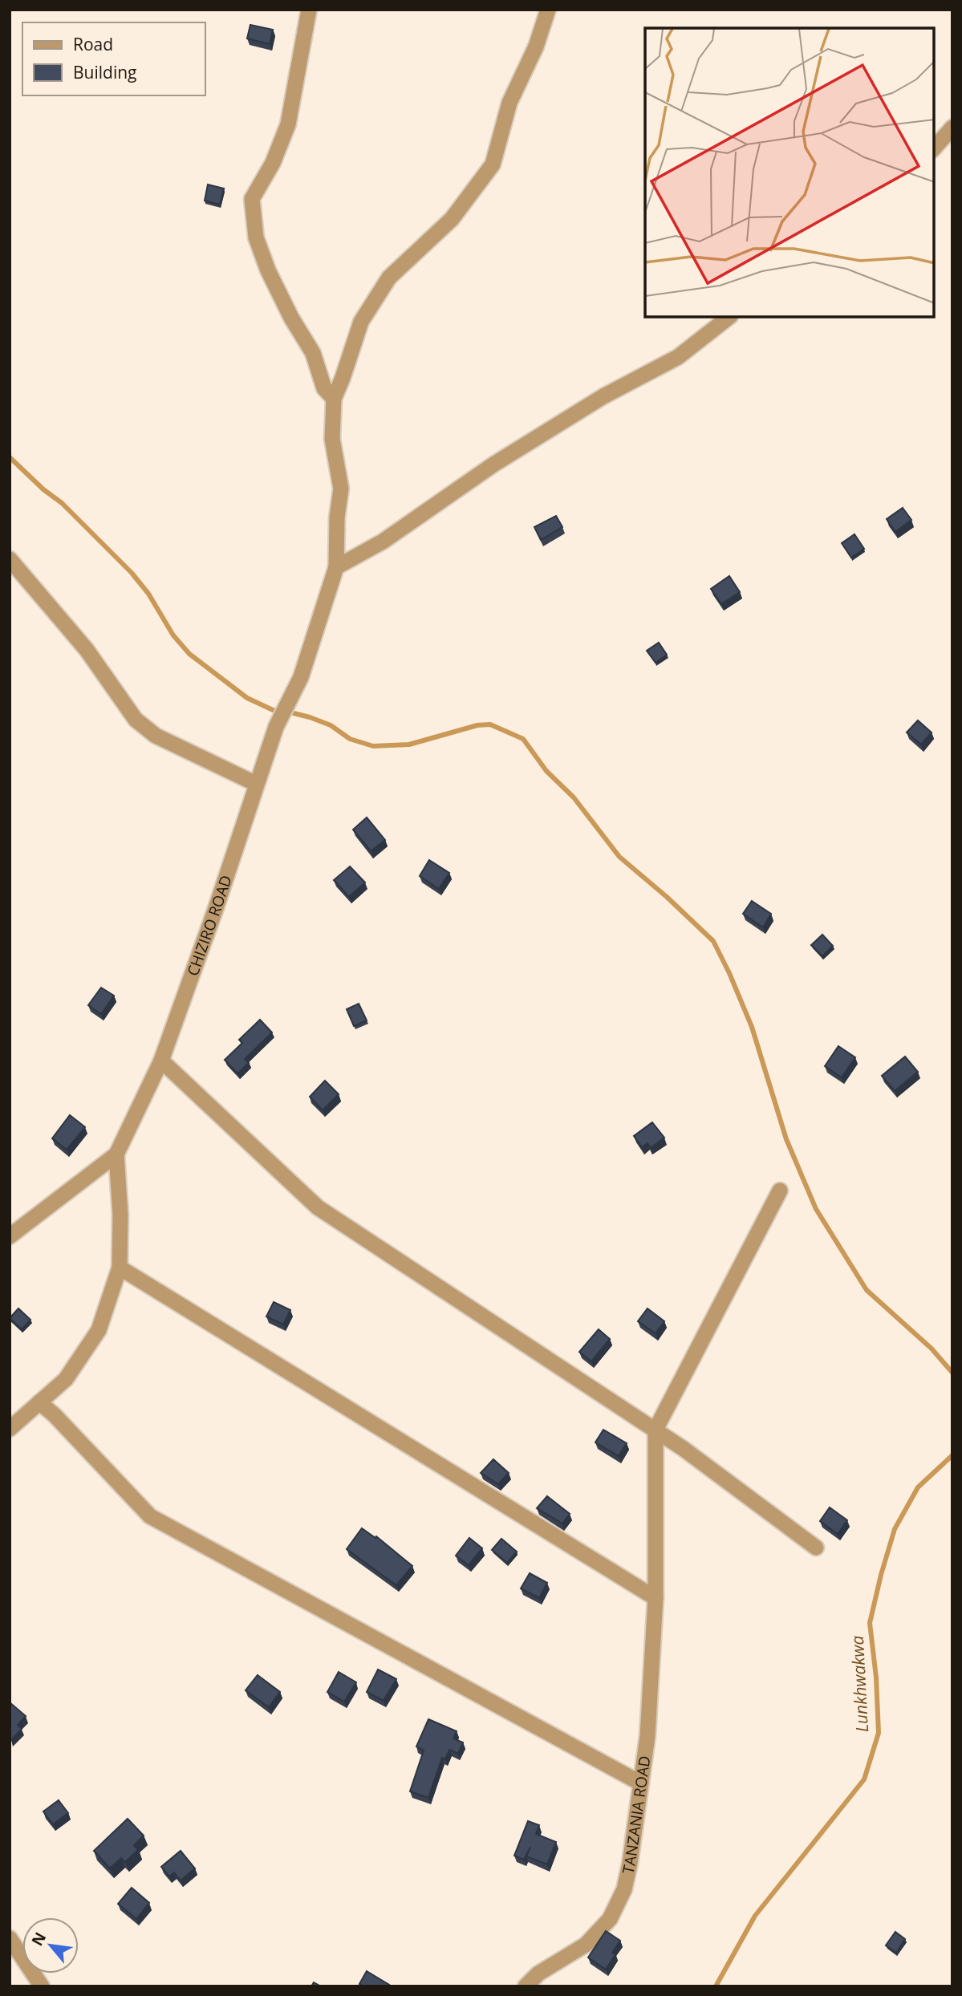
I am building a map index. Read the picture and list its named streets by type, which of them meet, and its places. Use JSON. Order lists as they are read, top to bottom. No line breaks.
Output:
{"streets":{"street":["CHIZIRO ROAD","TANZANIA ROAD"]},"water":["Lunkhwakwa"],"legend":["Road","Building"],"north":"top left"}
